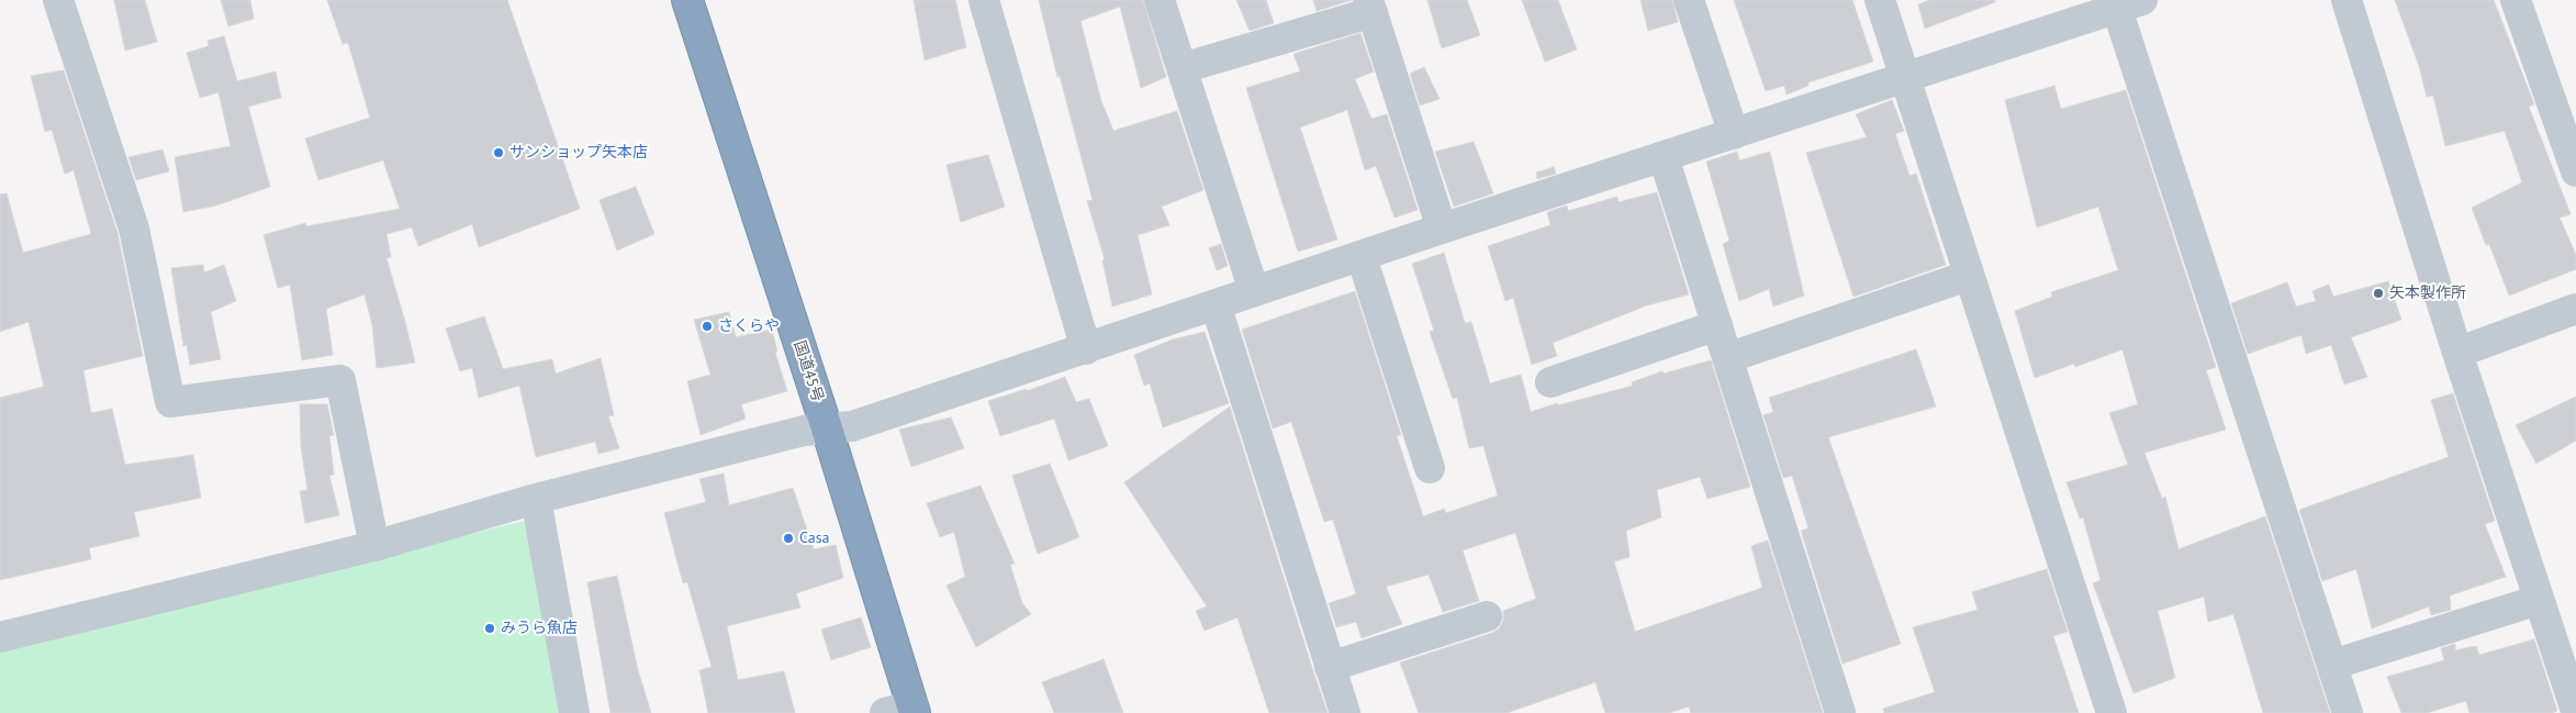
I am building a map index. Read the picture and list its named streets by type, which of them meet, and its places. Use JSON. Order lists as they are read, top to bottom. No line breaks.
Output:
{"streets":{"highway":["国道45号"]},"places":["サンショップ矢本店","矢本製作所","さくらや","Casa","みうら魚店"]}
